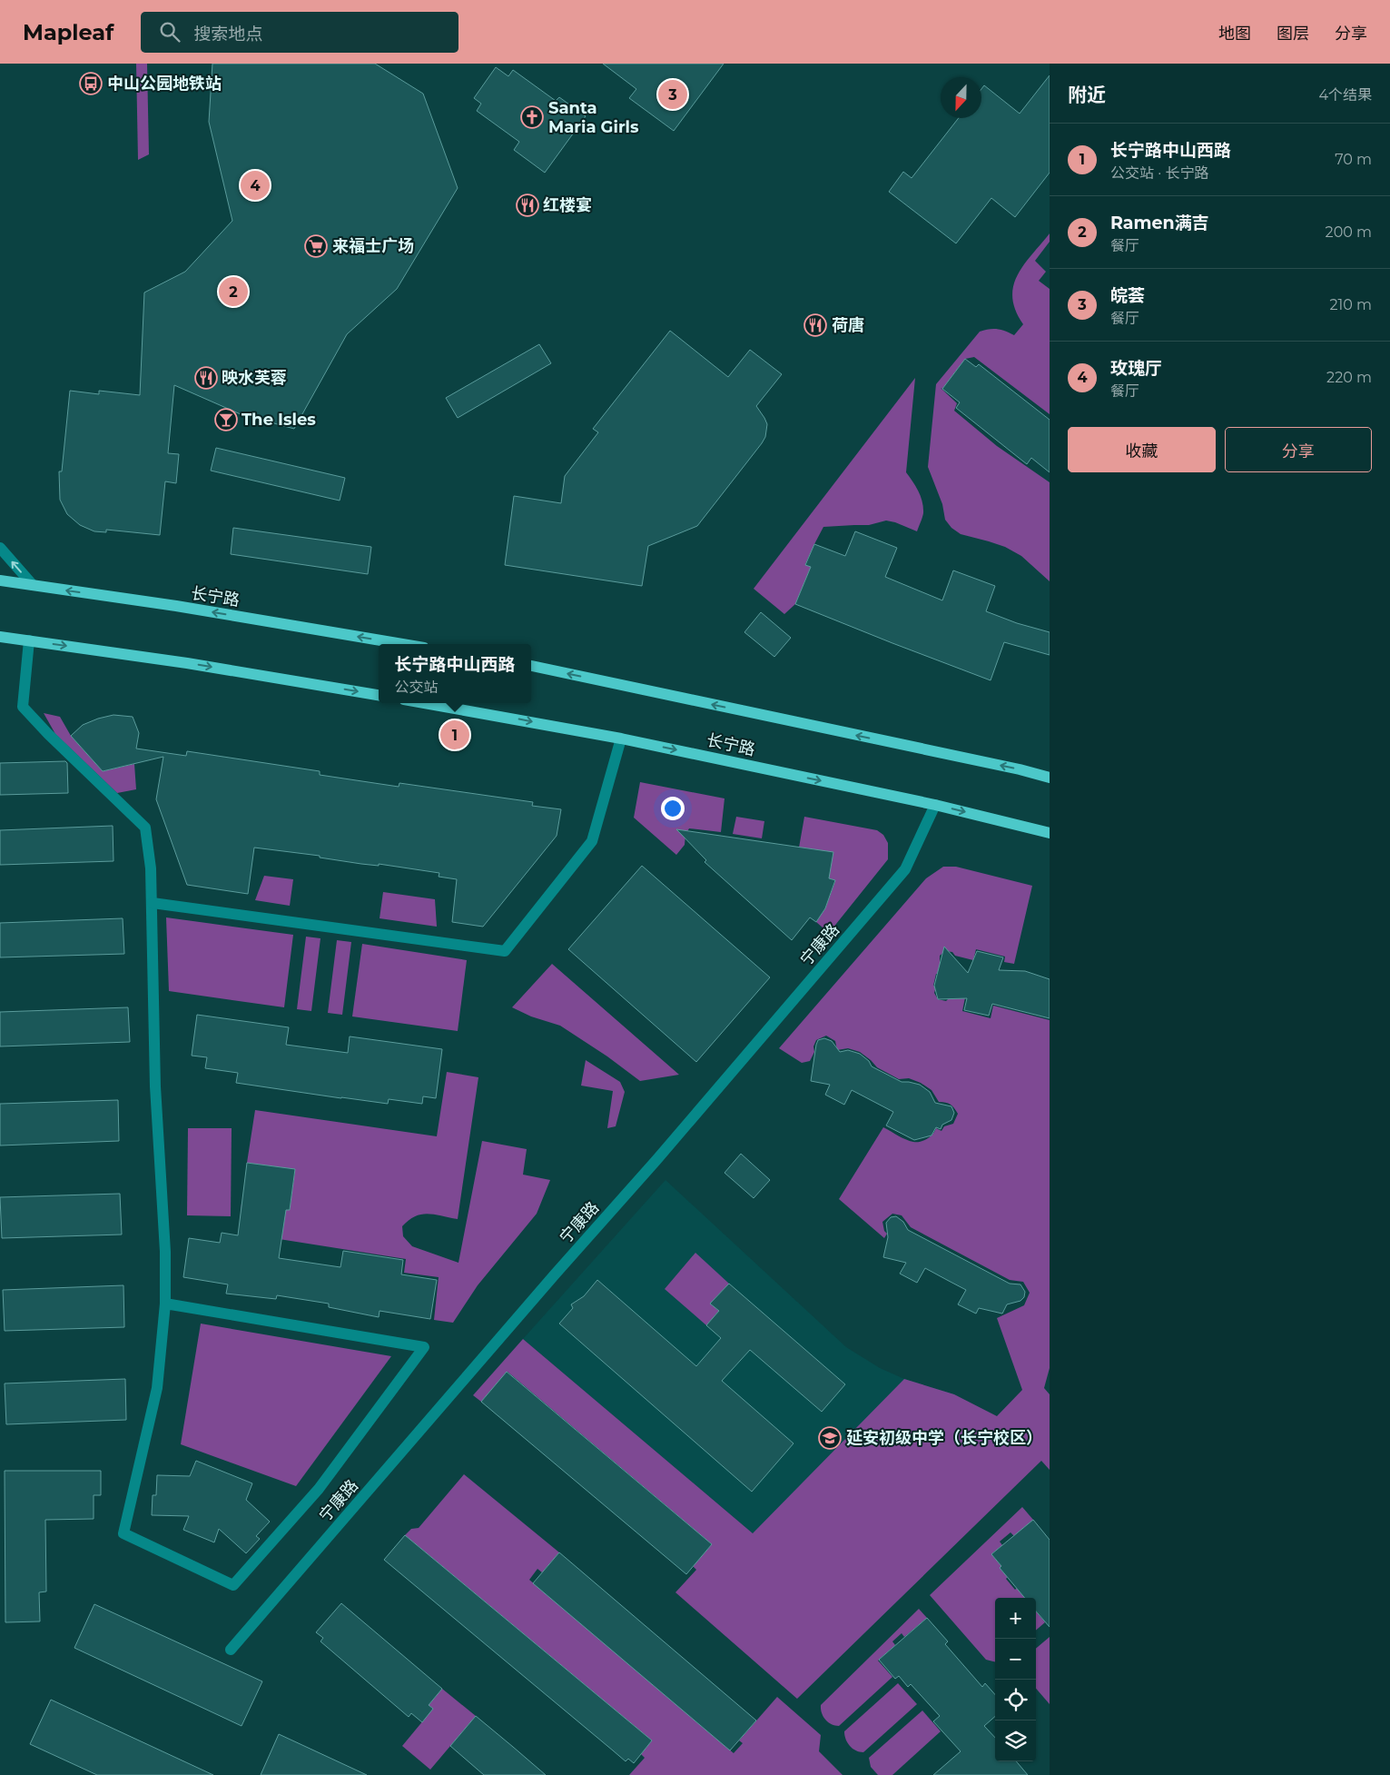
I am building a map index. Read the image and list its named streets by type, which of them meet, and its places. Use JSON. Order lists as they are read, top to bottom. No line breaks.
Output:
{"streets":{"main road":["长宁路"],"street":["宁康路"]},"crossings":[["长宁路","宁康路"]],"places":{"bus stop":["中山公园地铁站"],"church":["Santa Maria Girls"],"restaurant":["红楼宴","荷唐","映水芙蓉"],"supermarket":["来福士广场"],"bar":["The Isles"],"school or university":["延安初级中学（长宁校区）"]},"north":"bottom","page":{"header":"Mapleaf","search":"搜索地点","nav":["地图","图层","分享"],"heading":["附近","4个结果"],"pins":["3","4","2","1"],"list":[{"mark":"1","name":"长宁路中山西路","note":"公交站 · 长宁路","value":"70 m"},{"mark":"2","name":"Ramen满吉","note":"餐厅","value":"200 m"},{"mark":"3","name":"皖荟","note":"餐厅","value":"210 m"},{"mark":"4","name":"玫瑰厅","note":"餐厅","value":"220 m"}],"buttons":["收藏","分享"],"popup":["长宁路中山西路","公交站"],"map_buttons":["+","−"]}}
